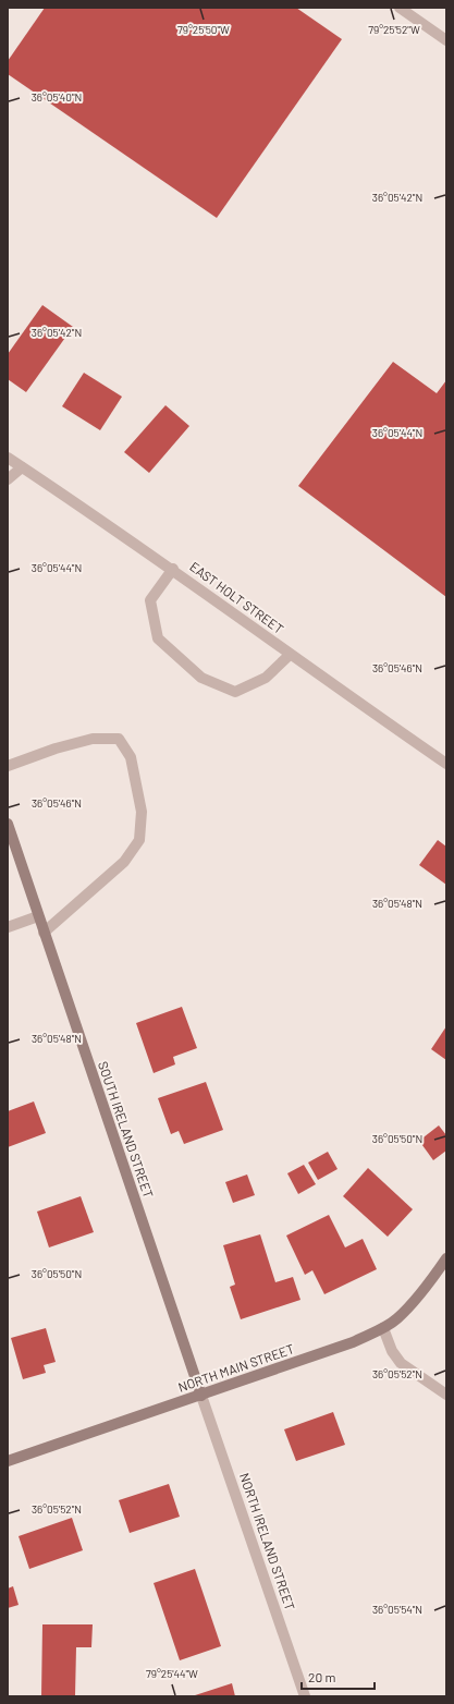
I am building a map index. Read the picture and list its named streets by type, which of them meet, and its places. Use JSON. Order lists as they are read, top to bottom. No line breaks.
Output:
{"streets":{"street":["EAST HOLT STREET","SOUTH IRELAND STREET","NORTH MAIN STREET","NORTH IRELAND STREET"]},"crossings":[["SOUTH IRELAND STREET","NORTH MAIN STREET"],["SOUTH IRELAND STREET","NORTH IRELAND STREET"],["NORTH MAIN STREET","NORTH IRELAND STREET"]],"scale_bar":"20 m","coordinates":["79°25'50\"W","79°25'52\"W","36°05'40\"N","36°05'42\"N","36°05'44\"N","36°05'46\"N","36°05'48\"N","36°05'50\"N","36°05'52\"N","36°05'54\"N","79°25'44\"W"]}
